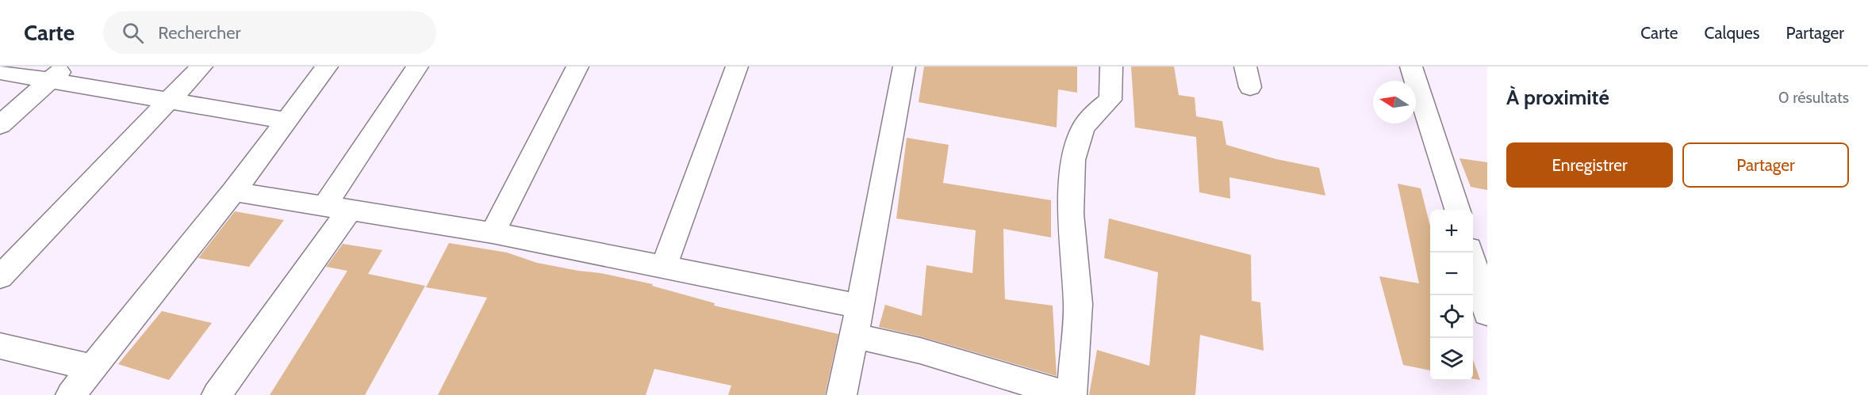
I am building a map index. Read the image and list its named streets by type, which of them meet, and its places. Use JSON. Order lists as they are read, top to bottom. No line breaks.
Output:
{"north":"left","page":{"header":"Carte","search":"Rechercher","nav":["Carte","Calques","Partager"],"heading":["À proximité","0 résultats"],"buttons":["Enregistrer","Partager"],"map_buttons":["+","−"]}}
